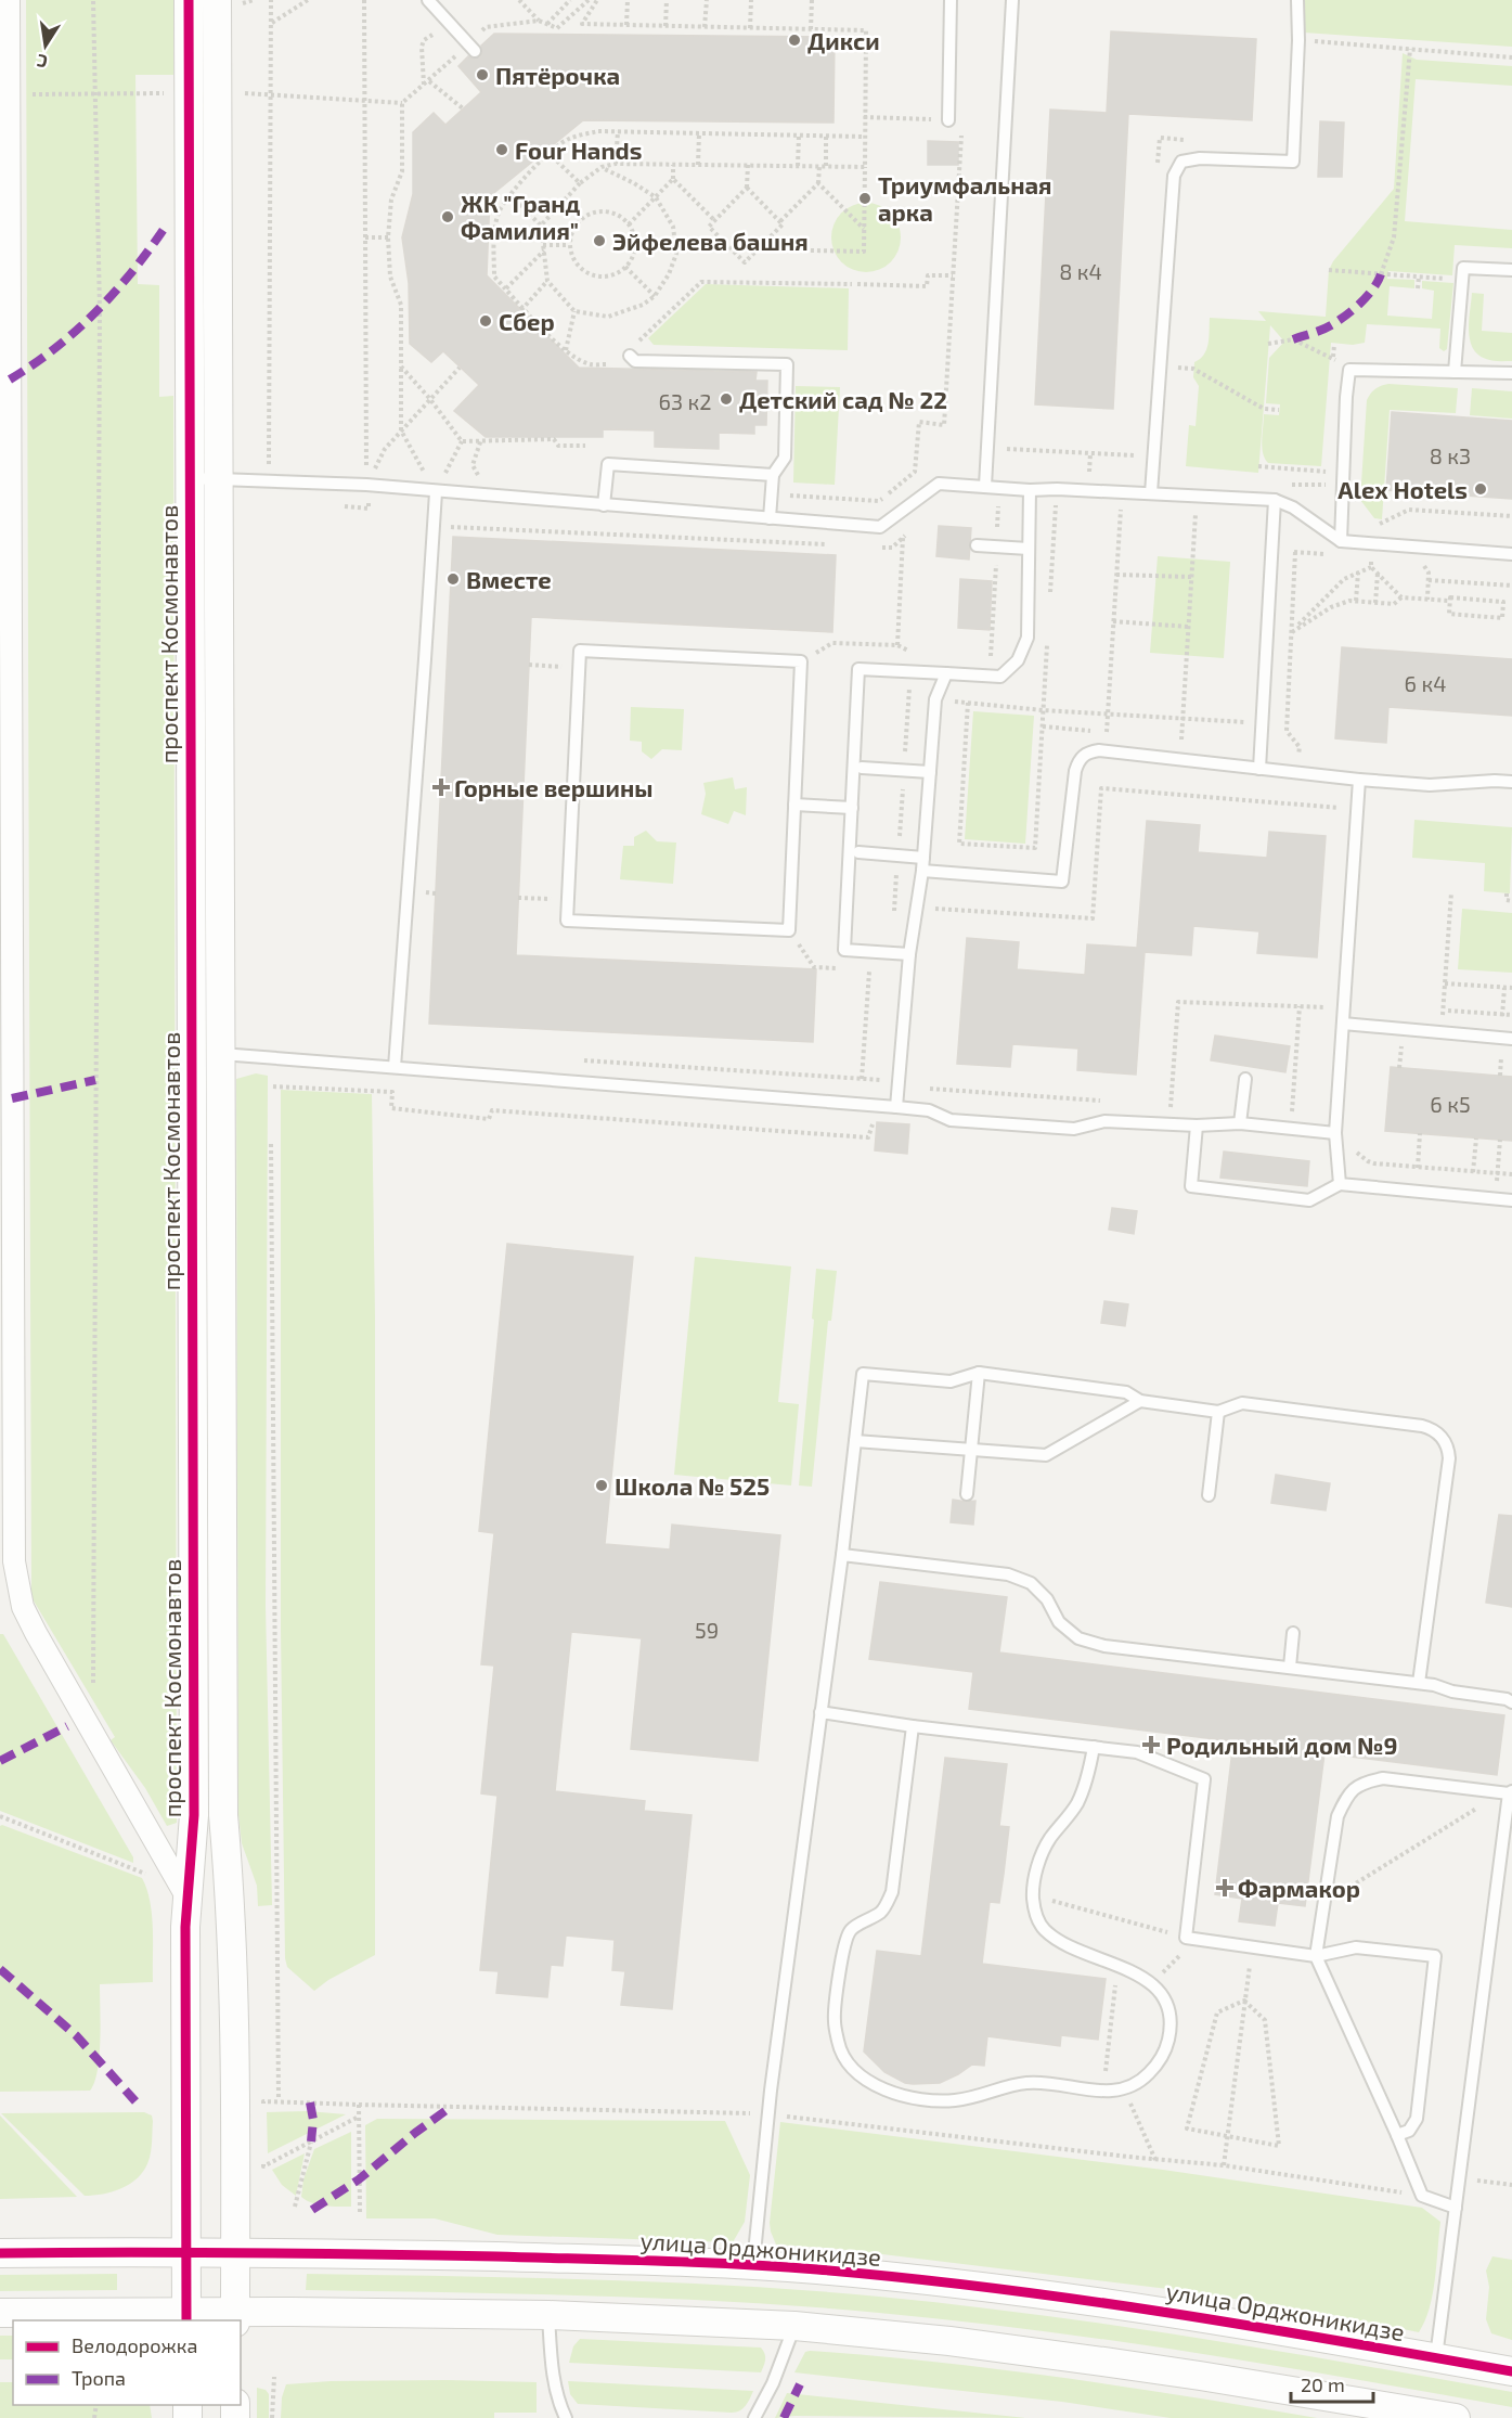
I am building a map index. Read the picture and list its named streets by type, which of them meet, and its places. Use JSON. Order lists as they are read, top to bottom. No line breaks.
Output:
{"streets":{"street":["проспект Космонавтов","улица Орджоникидзе"]},"crossings":[["проспект Космонавтов","улица Орджоникидзе"]],"places":{"other":["Дикси","Пятёрочка","Four Hands","Триумфальная арка","ЖК \"Гранд Фамилия\"","Эйфелева башня","Сбер","Детский сад № 22","Alex Hotels","Вместе","Школа № 525"],"health":["Горные вершины","Родильный дом №9","Фармакор"]},"house_numbers":["8 к4","63 к2","8 к3","6 к4","6 к5","59"],"legend":["Велодорожка","Тропа"],"scale_bar":"20 m","north":"bottom"}
